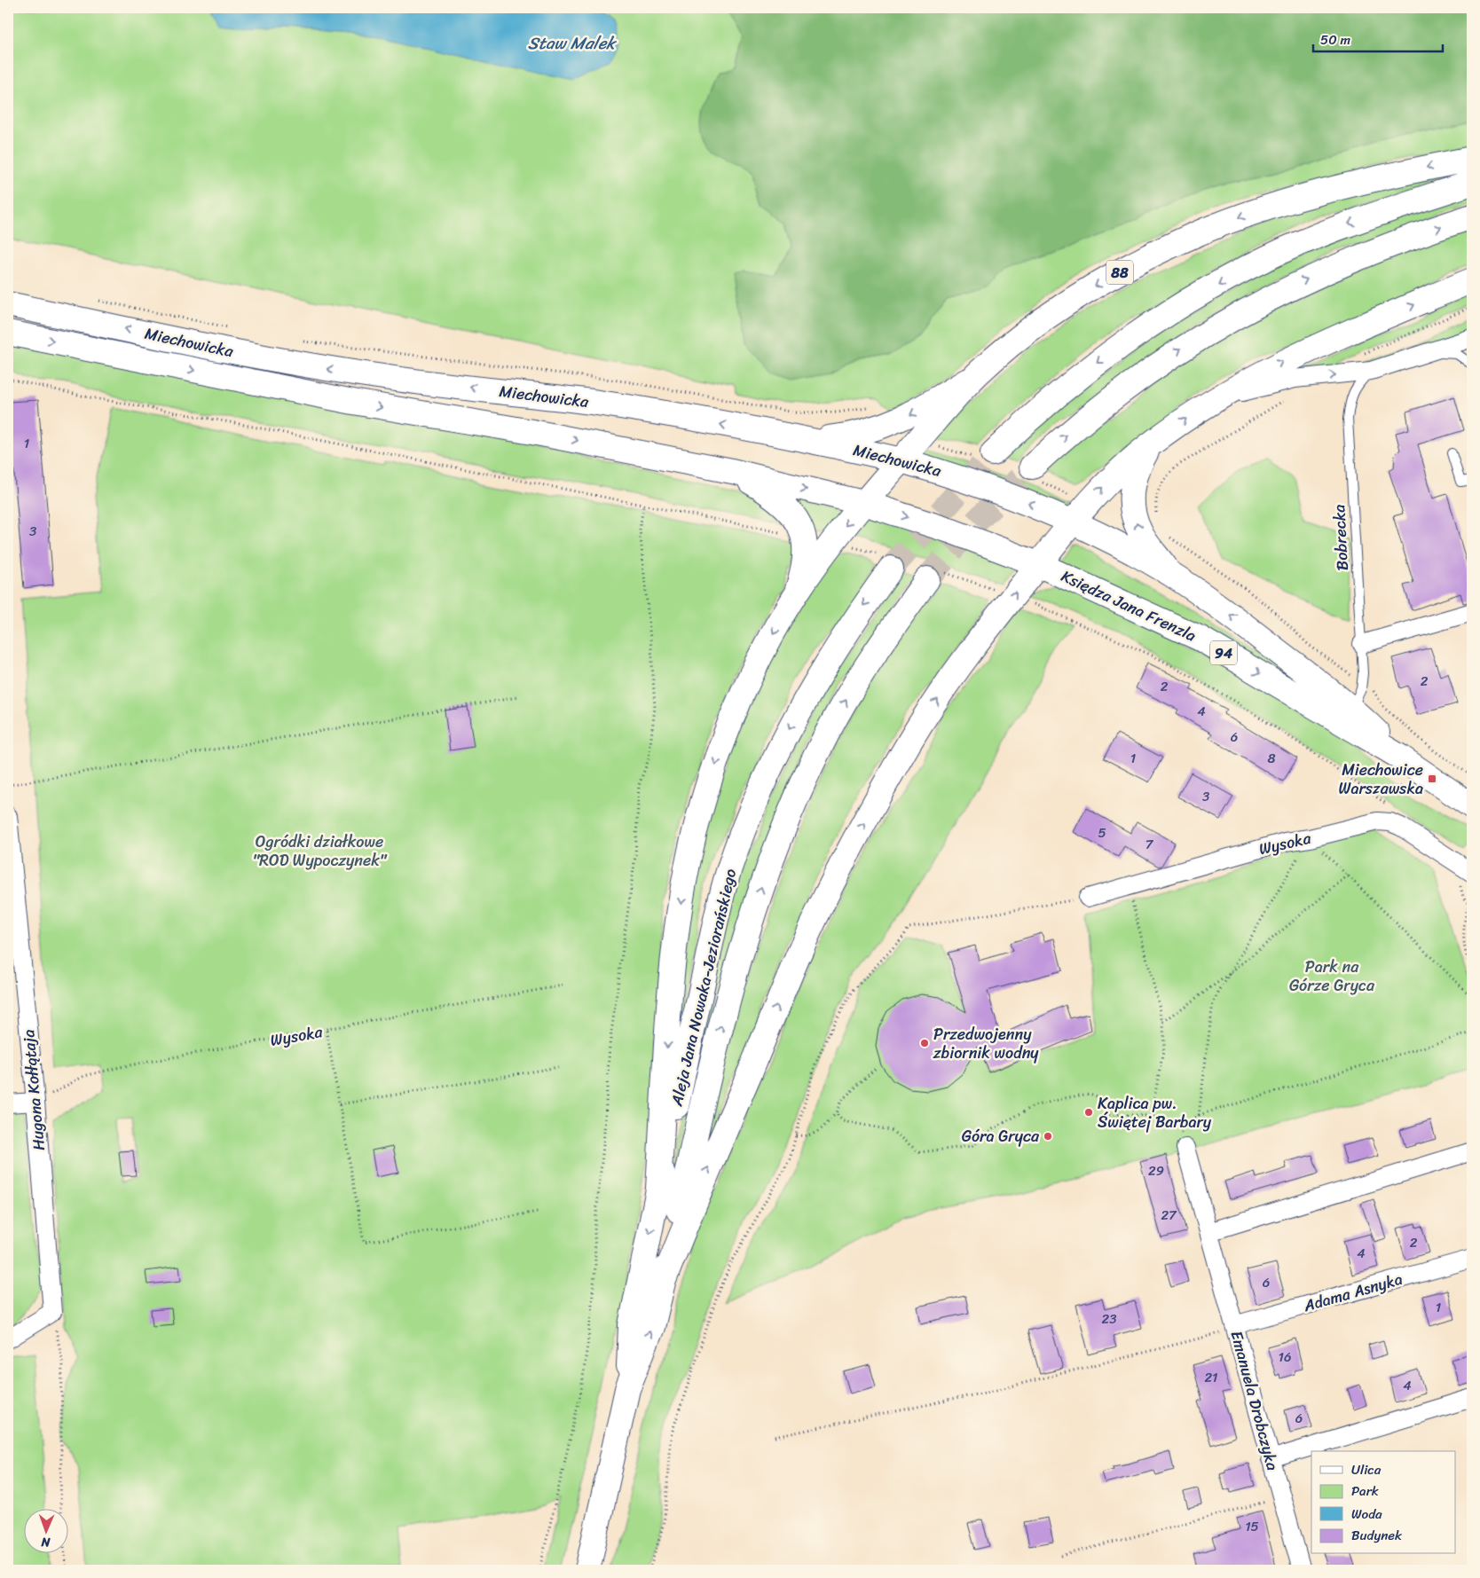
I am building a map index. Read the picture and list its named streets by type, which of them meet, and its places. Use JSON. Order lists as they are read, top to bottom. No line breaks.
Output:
{"streets":{"main road":["88","Miechowicka","Księdza Jana Frenzla","94","Aleja Jana Nowaka-Jeziorańskiego"],"street":["Wysoka","Hugona Kołłątaja","Adama Asnyka","Emanuela Drobczyka"],"lane":["Bobrecka"]},"crossings":[["88","Miechowicka"],["88","Księdza Jana Frenzla"],["Miechowicka","Księdza Jana Frenzla"],["Bobrecka","Księdza Jana Frenzla"],["Wysoka","Hugona Kołłątaja"],["Adama Asnyka","Emanuela Drobczyka"]],"water":["Staw Malek"],"parks":["Ogródki działkowe \"ROD Wypoczynek\"","Park na Górze Gryca"],"places":{"transit":["Miechowice Warszawska"],"other":["Przedwojenny zbiornik wodny","Kaplica pw. Świętej Barbary","Góra Gryca"]},"house_numbers":["1","3","2","2","4","6","1","8","3","5","7","29","27","2","4","6","1","23","16","21","4","6","15"],"legend":["Ulica","Park","Woda","Budynek"],"scale_bar":"50 m","north":"bottom"}
